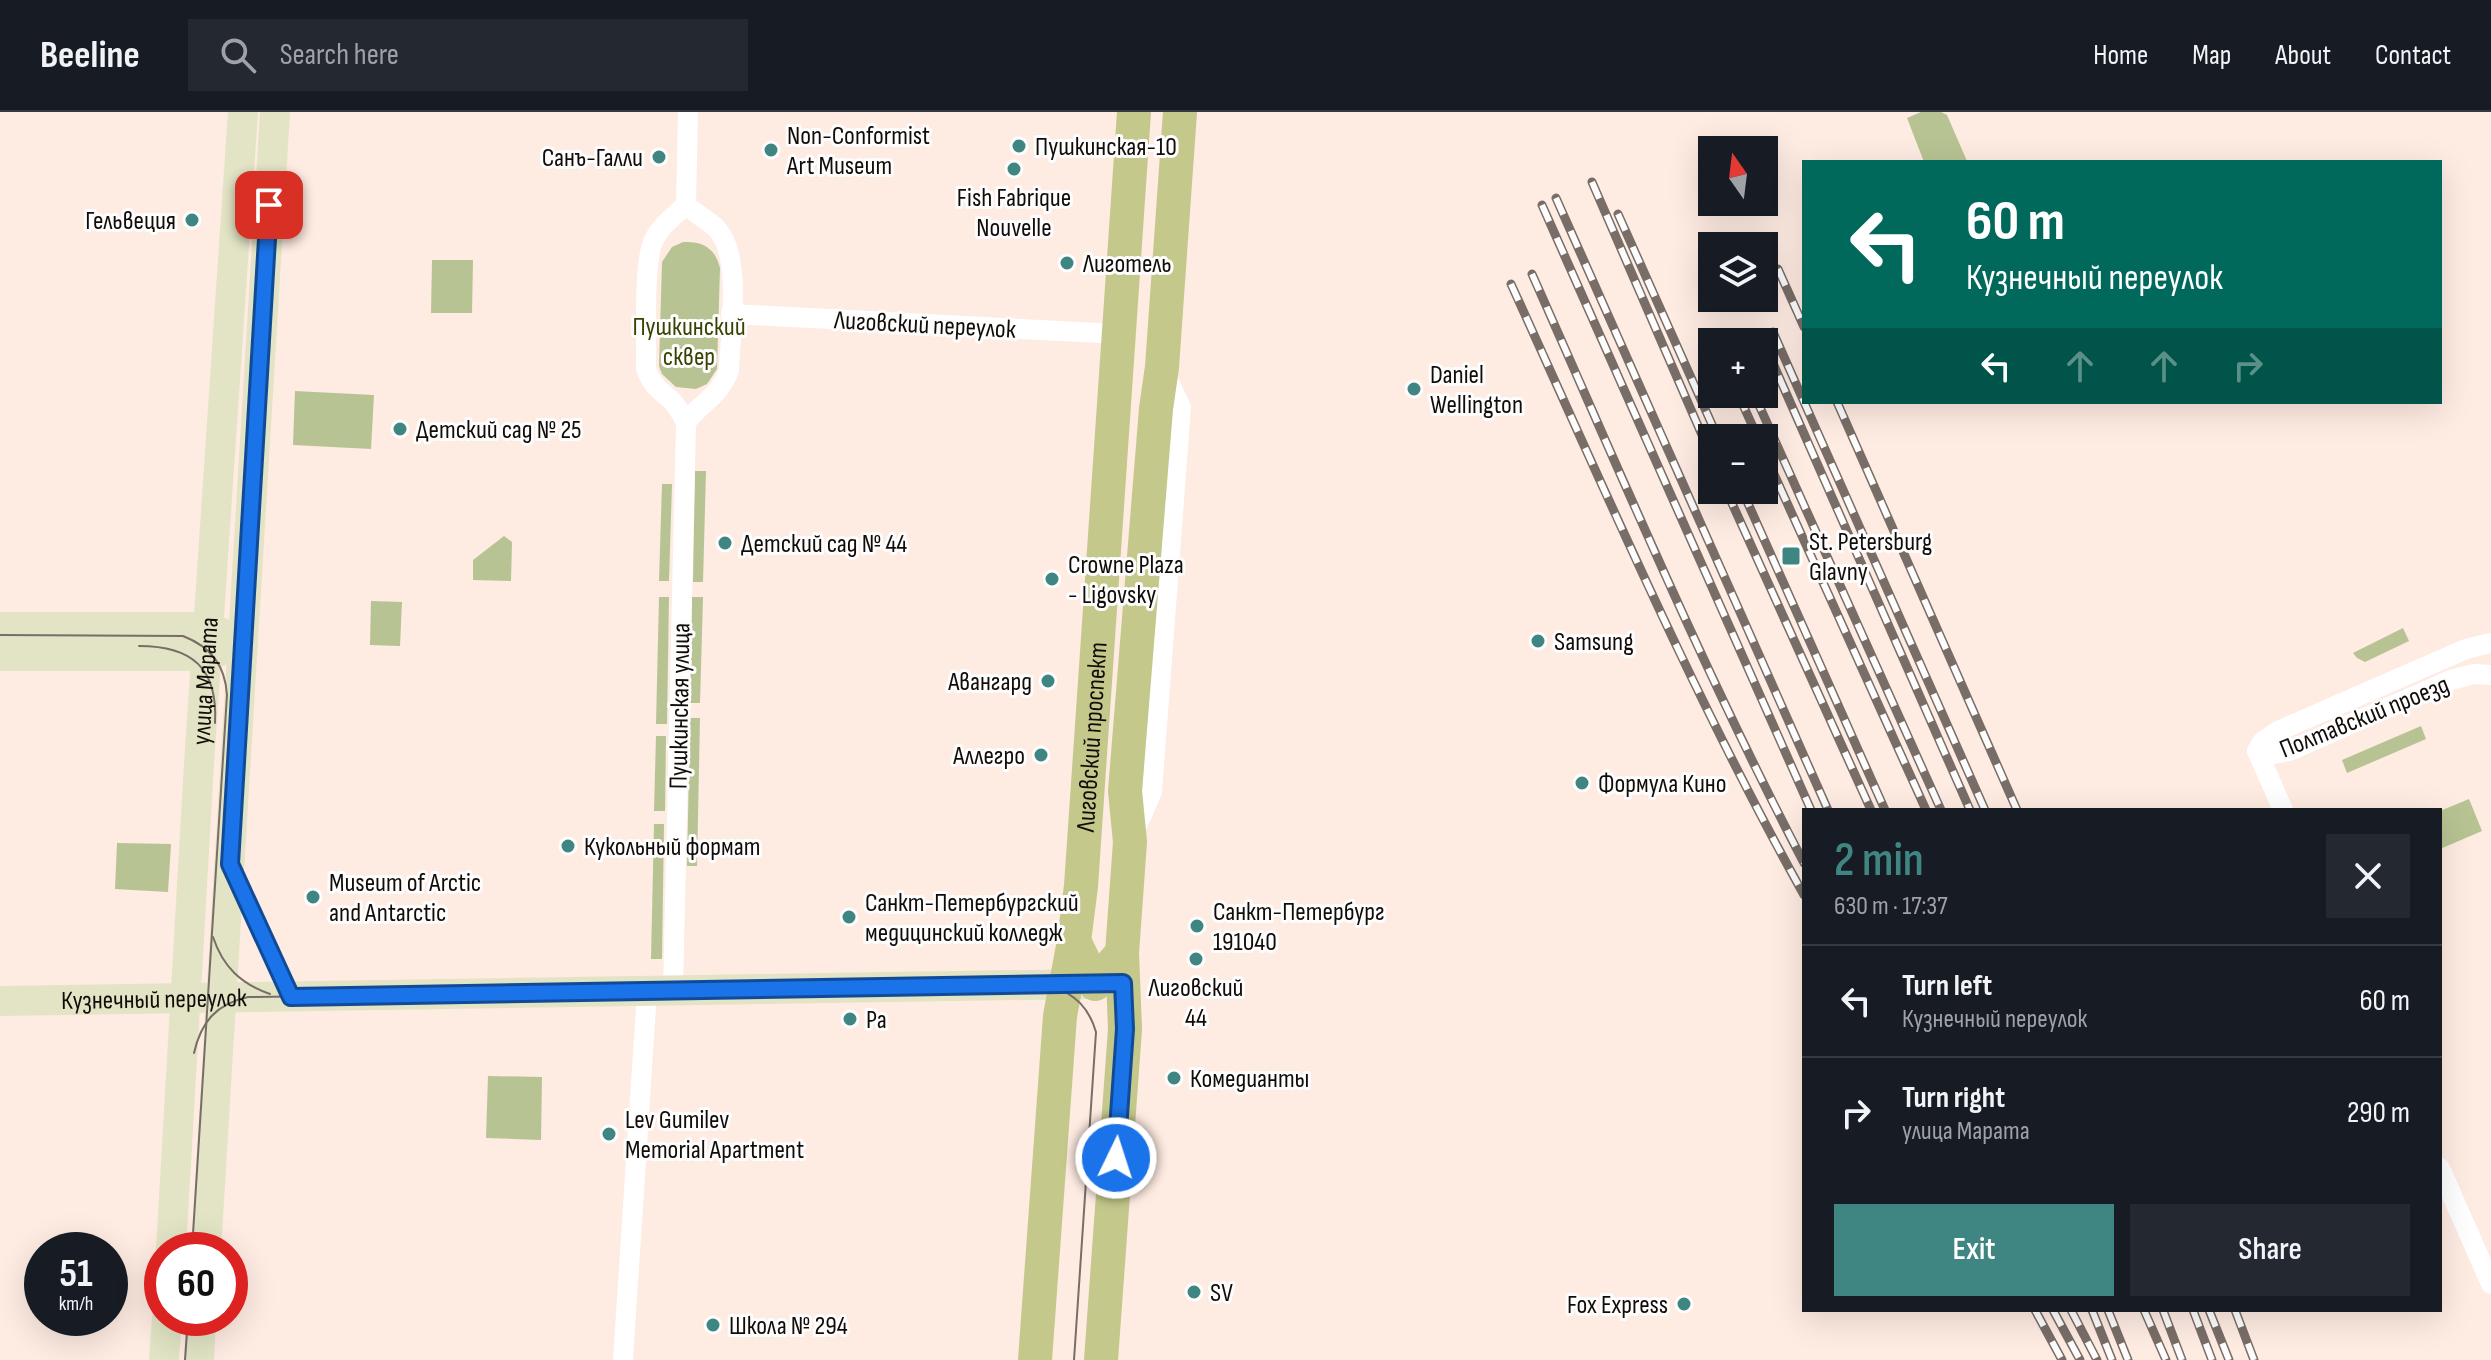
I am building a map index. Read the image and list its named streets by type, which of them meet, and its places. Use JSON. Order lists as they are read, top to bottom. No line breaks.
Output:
{"streets":{"main road":["Лиговский проспект"],"street":["Лиговский переулок","улица Марата","Пушкинская улица","Полтавский проезд","Кузнечный переулок"]},"crossings":[["Лиговский переулок","Лиговский проспект"],["улица Марата","Кузнечный переулок"],["Пушкинская улица","Кузнечный переулок"],["Лиговский проспект","Кузнечный переулок"]],"parks":["Пушкинский сквер"],"places":{"other":["Пушкинская-10","Non-Conformist Art Museum","Санъ-Галли","Fish Fabrique Nouvelle","Гельвеция","Лиготель","Daniel Wellington","Детский сад № 25","Детский сад № 44","Crowne Plaza - Ligovsky","Samsung","Авангард","Аллегро","Формула Кино","Кукольный формат","Museum of Arctic and Antarctic","Санкт-Петербургский медицинский колледж","Санкт-Петербург 191040","Лиговский 44","Ра","Комедианты","Lev Gumilev Memorial Apartment","SV","Fox Express","Школа № 294"],"transit":["St. Petersburg Glavny"]},"north":"top","page":{"header":"Beeline","search":"Search here","nav":["Home","Map","About","Contact"],"map_buttons":["+","−"],"turn":["60 m","Кузнечный переулок"],"heading":["2 min","630 m · 17:37"],"list":[{"name":"Turn left","note":"Кузнечный переулок","value":"60 m"},{"name":"Turn right","note":"улица Марата","value":"290 m"}],"buttons":["Exit","Share"],"speed":"51 km/h","limit":"60"}}
